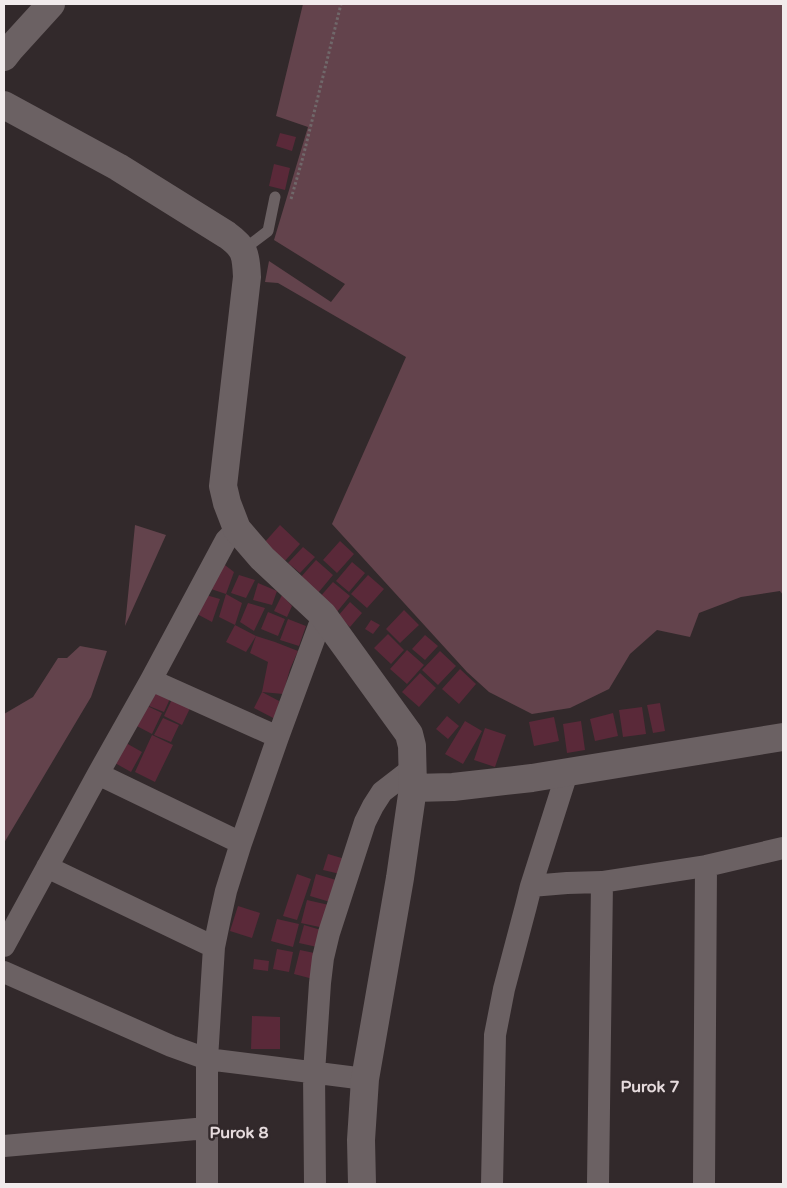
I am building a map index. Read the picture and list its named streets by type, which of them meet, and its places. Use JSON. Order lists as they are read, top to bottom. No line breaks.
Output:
{"districts":["Purok 7","Purok 8"]}
